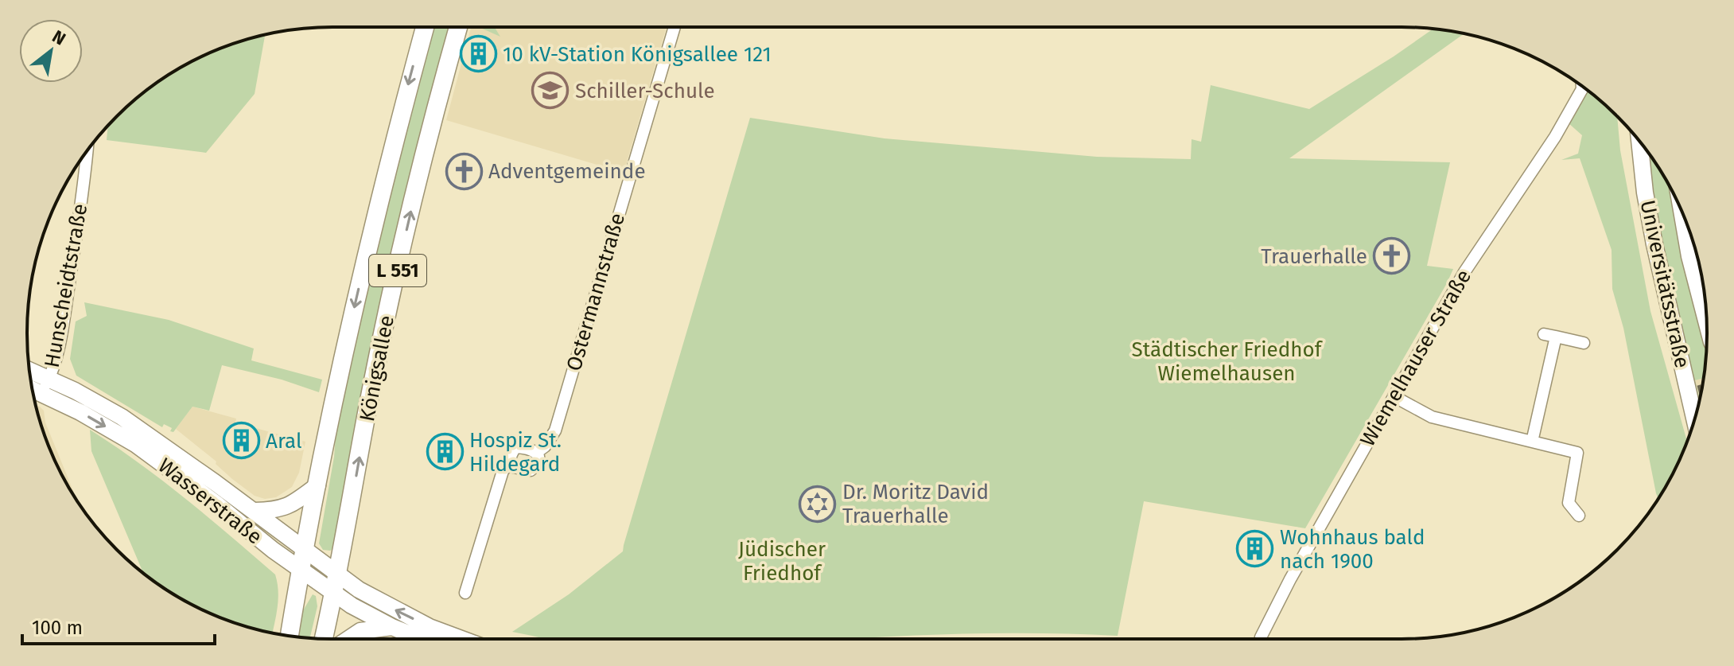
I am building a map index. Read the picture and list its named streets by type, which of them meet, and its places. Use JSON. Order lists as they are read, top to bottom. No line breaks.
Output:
{"streets":{"main road":["L 551","Universitätsstraße","Königsallee","Wasserstraße"],"street":["Hunscheidtstraße","Ostermannstraße","Wiemelhauser Straße"]},"crossings":[["Hunscheidtstraße","Wasserstraße"],["Königsallee","Wasserstraße"]],"parks":["Städtischer Friedhof Wiemelhausen","Jüdischer Friedhof"],"places":{"building":["10 kV-Station Königsallee 121","Aral","Hospiz St. Hildegard","Wohnhaus bald nach 1900"],"school or university":["Schiller-Schule"],"church":["Adventgemeinde","Trauerhalle"],"synagogue":["Dr. Moritz David Trauerhalle"]},"scale_bar":"100 m","north":"top right"}
